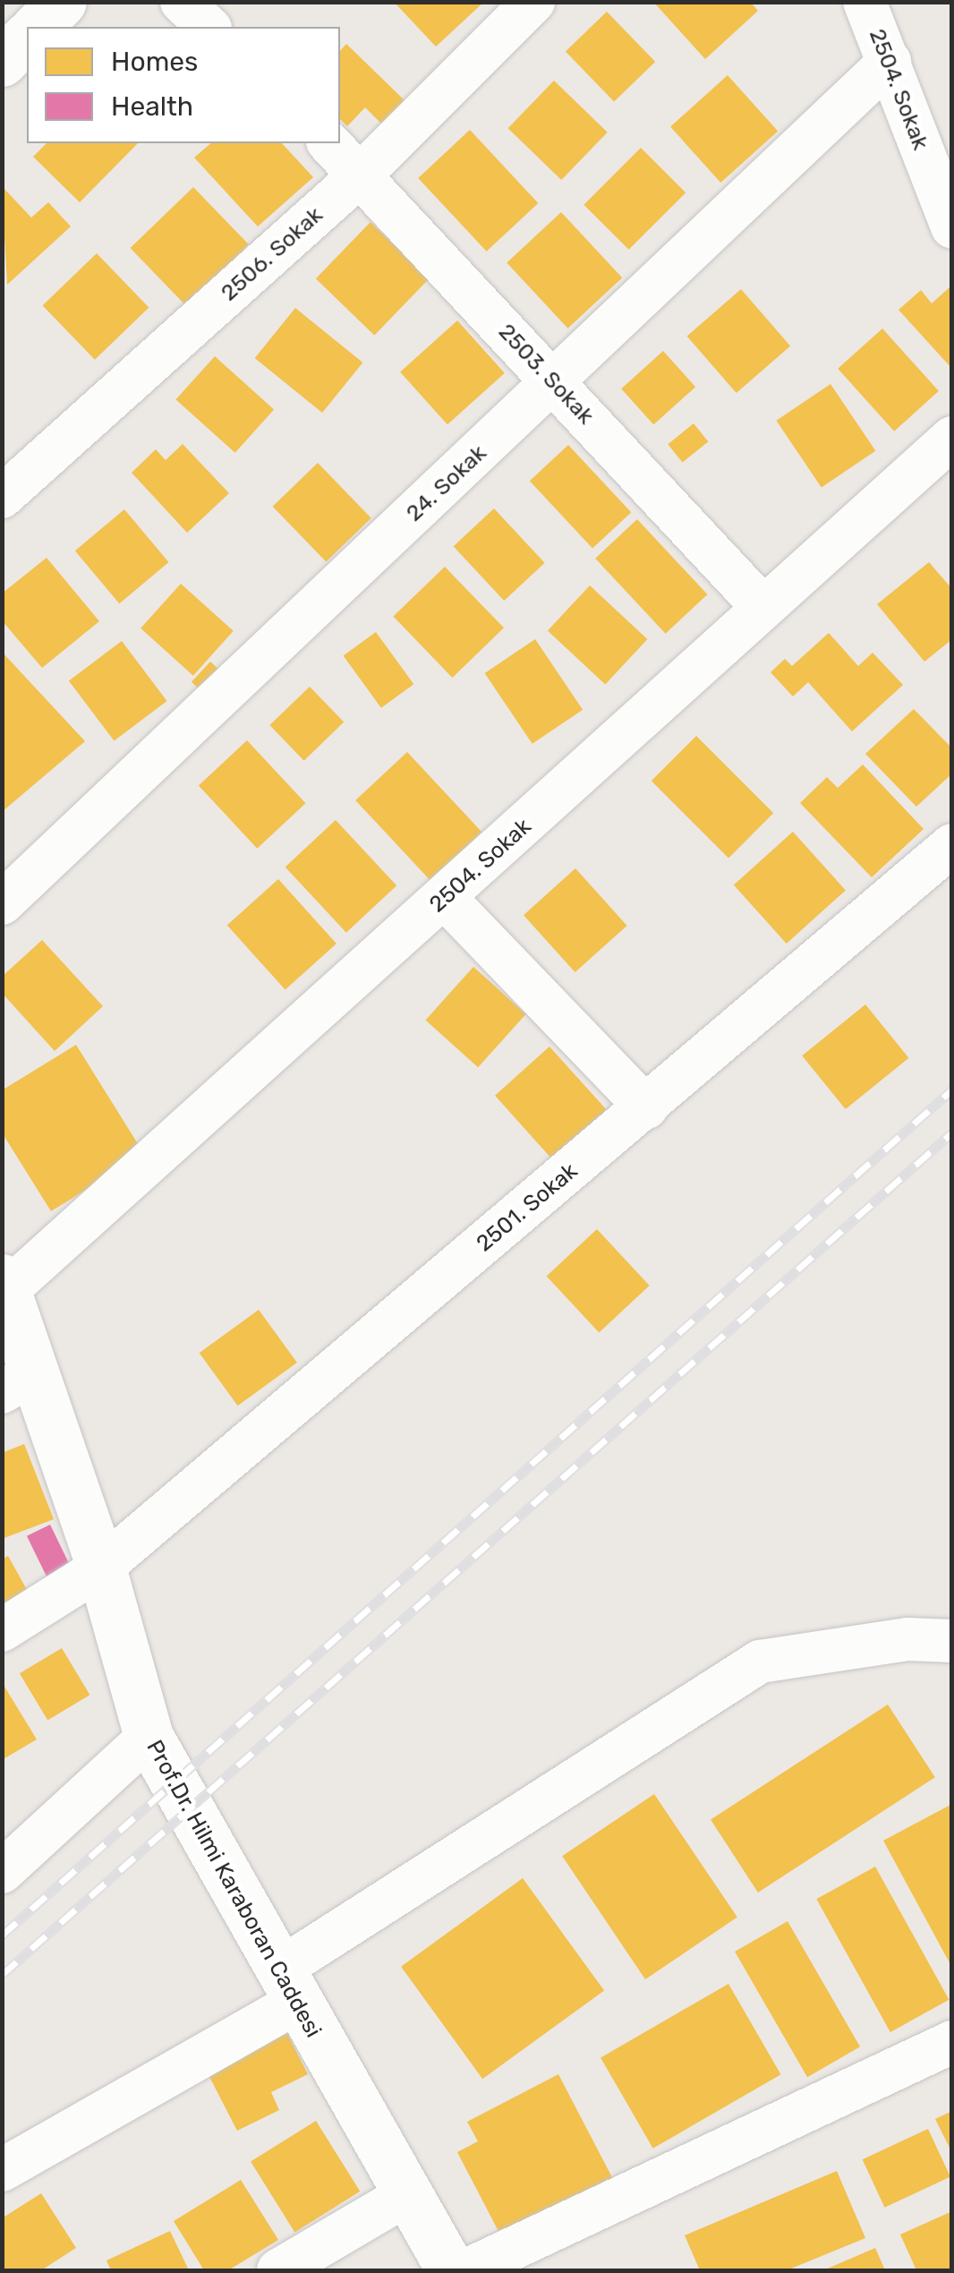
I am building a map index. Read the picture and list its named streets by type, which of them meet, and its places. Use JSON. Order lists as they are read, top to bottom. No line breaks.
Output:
{"streets":{"street":["2504. Sokak","2506. Sokak","2503. Sokak","24. Sokak","2501. Sokak","Prof.Dr. Hilmi Karaboran Caddesi"]},"crossings":[["2504. Sokak","2503. Sokak"],["2504. Sokak","24. Sokak"],["2504. Sokak","Prof.Dr. Hilmi Karaboran Caddesi"],["2506. Sokak","2503. Sokak"],["2503. Sokak","24. Sokak"],["2501. Sokak","Prof.Dr. Hilmi Karaboran Caddesi"]],"legend":["Homes","Health"]}
